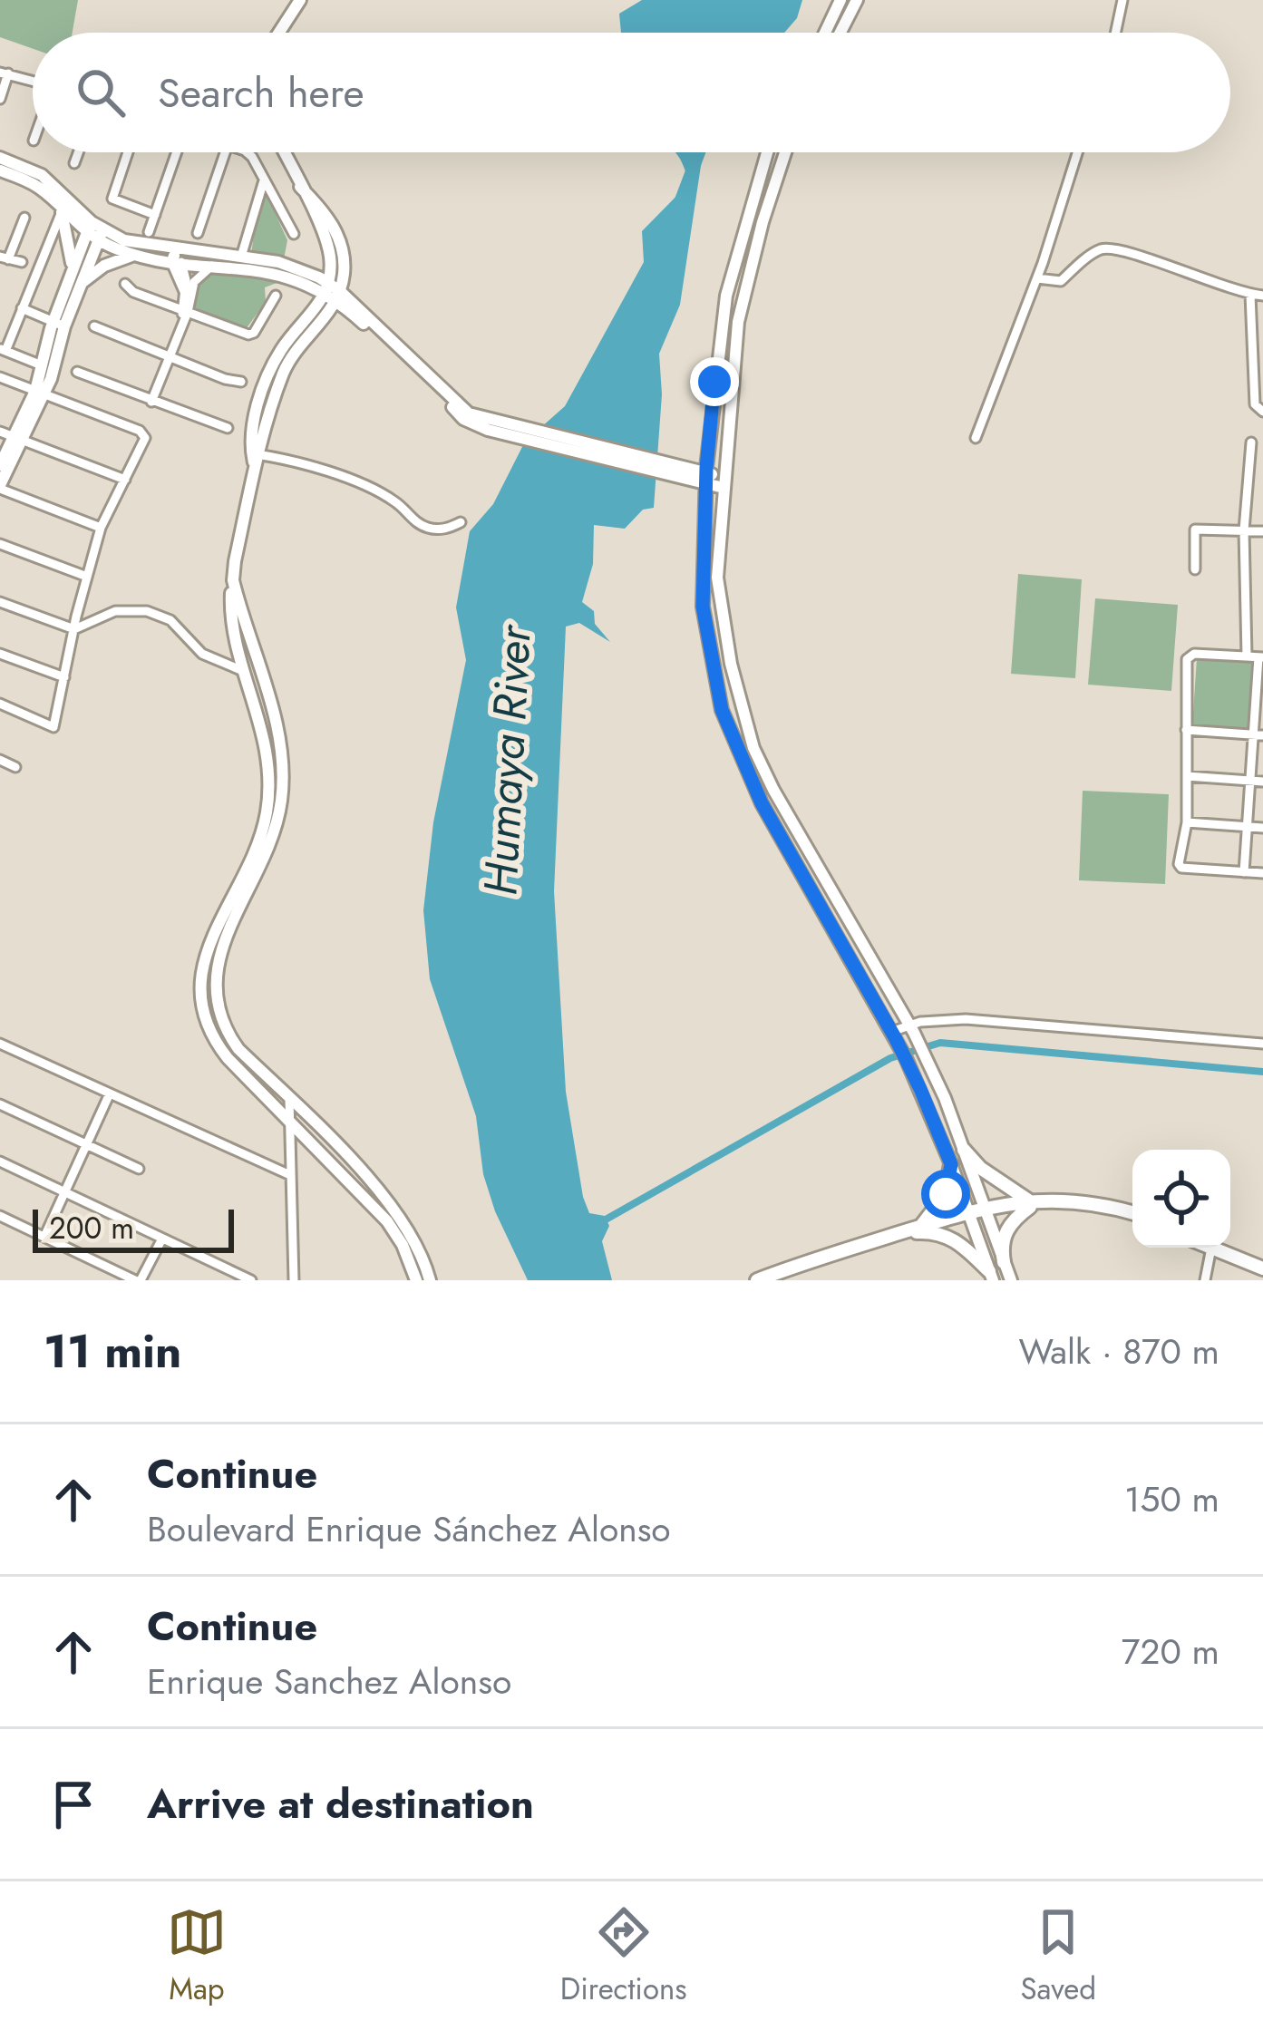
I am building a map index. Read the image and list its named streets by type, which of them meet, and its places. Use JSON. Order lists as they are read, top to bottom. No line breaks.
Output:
{"water":["Humaya River"],"scale_bar":"200 m","page":{"search":"Search here","scale":"200 m","heading":["11 min","Walk · 870 m"],"list":[["Continue","Boulevard Enrique Sánchez Alonso","150 m"],["Continue","Enrique Sanchez Alonso","720 m"],"Arrive at destination"],"nav":["Map","Directions","Saved"]}}
